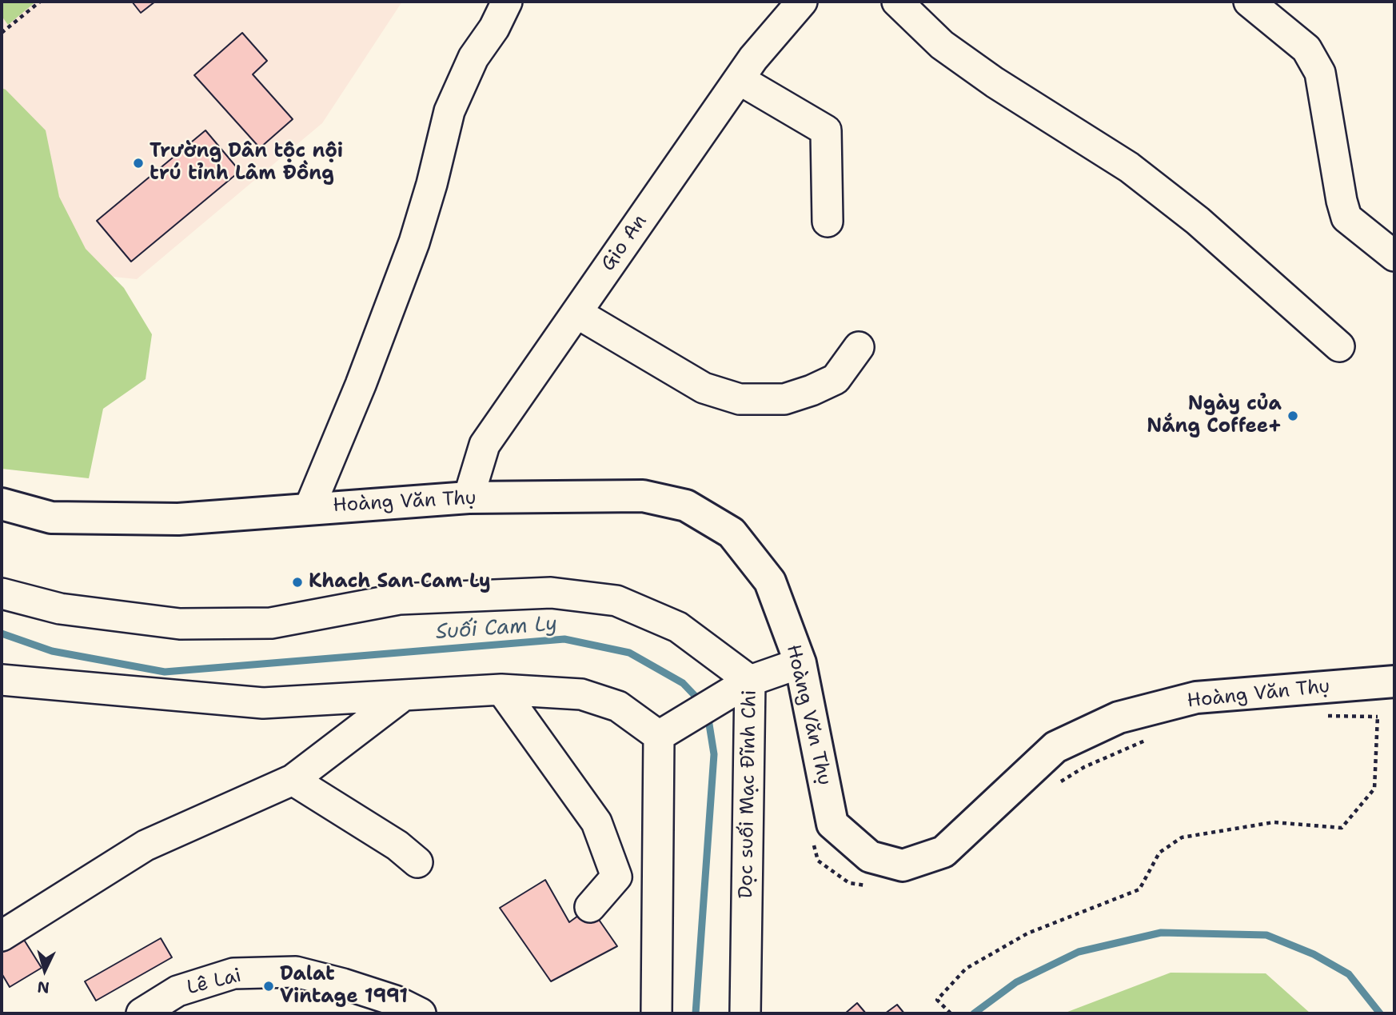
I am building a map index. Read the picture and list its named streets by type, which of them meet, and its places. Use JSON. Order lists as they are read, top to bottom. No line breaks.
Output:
{"streets":{"main road":["Hoàng Văn Thụ"],"street":["Gio An","Dọc suối Mạc Đĩnh Chi","Lê Lai"]},"crossings":[["Gio An","Hoàng Văn Thụ"]],"water":["Suối Cam Ly"],"places":["Trường Dân tộc nội trú tỉnh Lâm Đồng","Ngày của Nắng Coffee+","Khach San Cam Ly","Dalat Vintage 1991"],"north":"bottom"}
